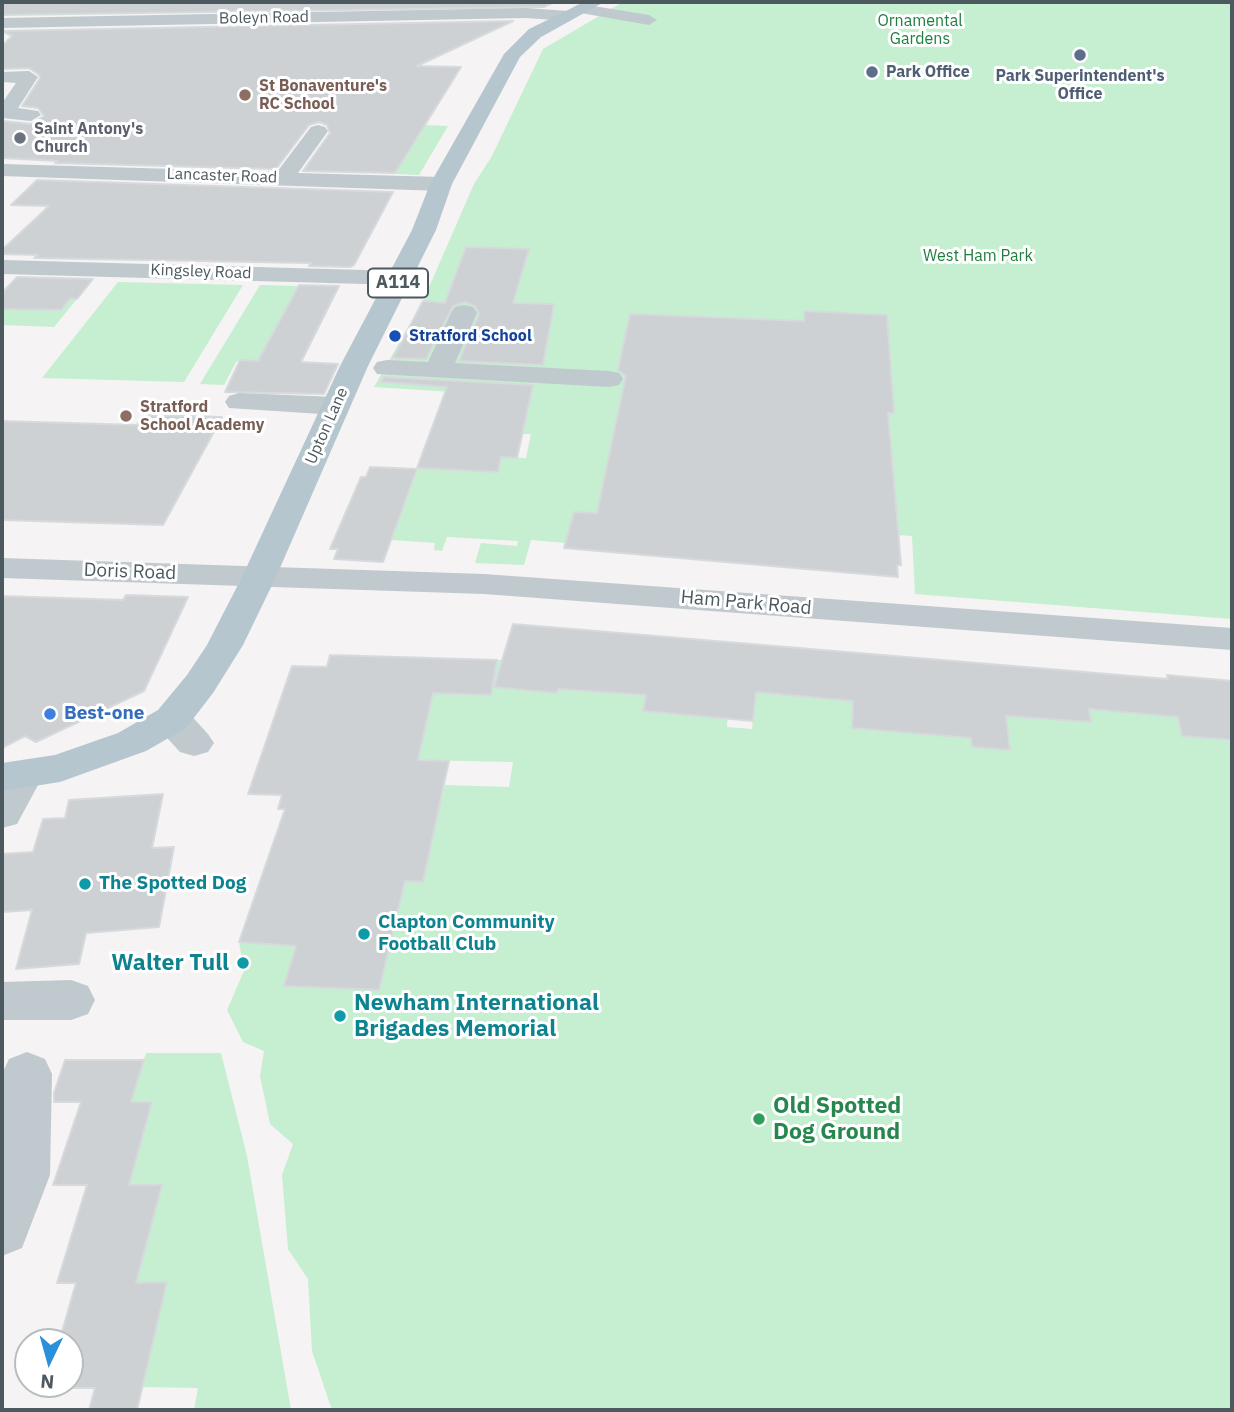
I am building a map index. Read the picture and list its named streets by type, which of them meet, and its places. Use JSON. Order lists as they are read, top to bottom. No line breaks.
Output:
{"streets":{"main road":["A114","Upton Lane"],"street":["Boleyn Road","Lancaster Road","Kingsley Road","Doris Road","Ham Park Road"]},"crossings":[["Boleyn Road","Upton Lane"],["Lancaster Road","Upton Lane"],["Kingsley Road","Upton Lane"],["Upton Lane","Doris Road"],["Upton Lane","Ham Park Road"],["Doris Road","Ham Park Road"]],"parks":["Ornamental Gardens","West Ham Park"],"places":["Park Superintendent's Office","Park Office","St Bonaventure's RC School","Saint Antony's Church","Stratford School","Stratford School Academy","Best-one","The Spotted Dog","Clapton Community Football Club","Walter Tull","Newham International Brigades Memorial","Old Spotted Dog Ground"],"north":"bottom"}
